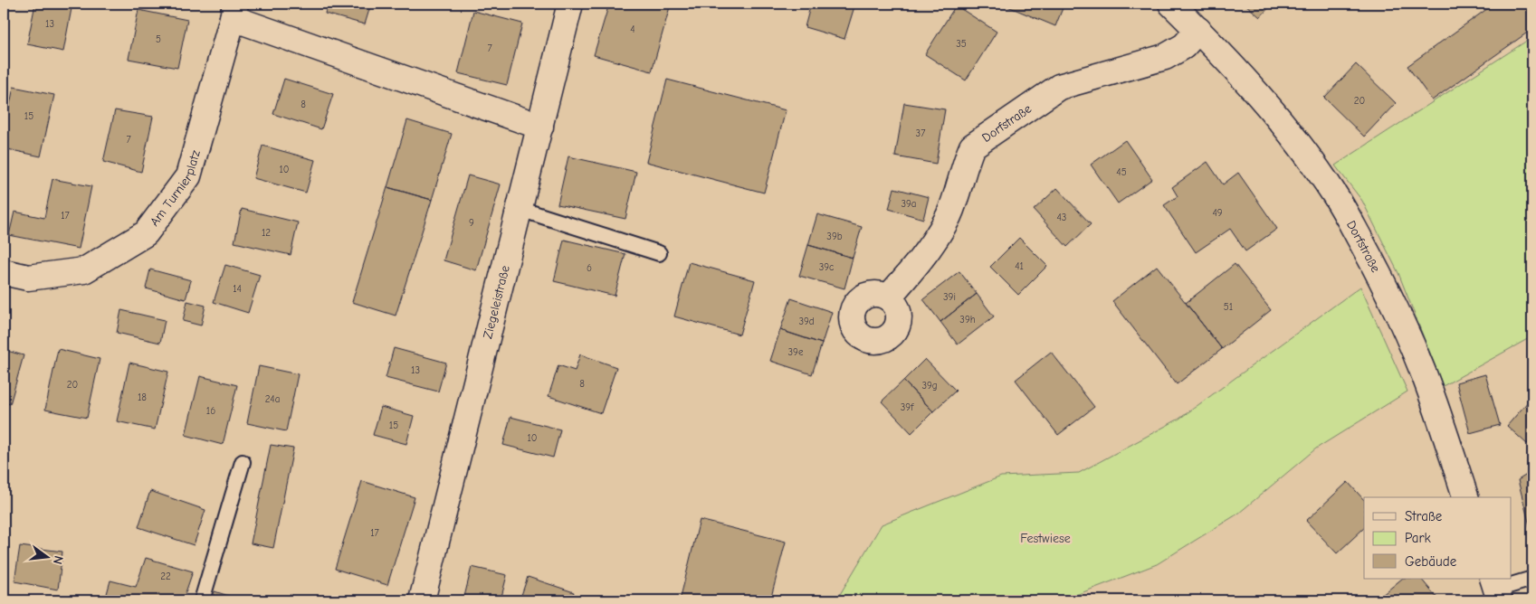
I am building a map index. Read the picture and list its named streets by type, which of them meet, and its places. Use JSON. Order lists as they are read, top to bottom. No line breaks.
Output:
{"streets":{"street":["Dorfstraße","Am Turnierplatz","Ziegeleistraße"]},"crossings":[["Am Turnierplatz","Ziegeleistraße"]],"parks":["Festwiese"],"house_numbers":["13","4","5","35","7","20","8","15","37","7","10","45","39a","49","17","43","9","12","39b","41","39c","6","14","39i","51","39h","39d","39e","13","8","20","39g","18","24a","39f","16","15","10","17","22"],"legend":["Straße","Park","Gebäude"],"north":"right"}
